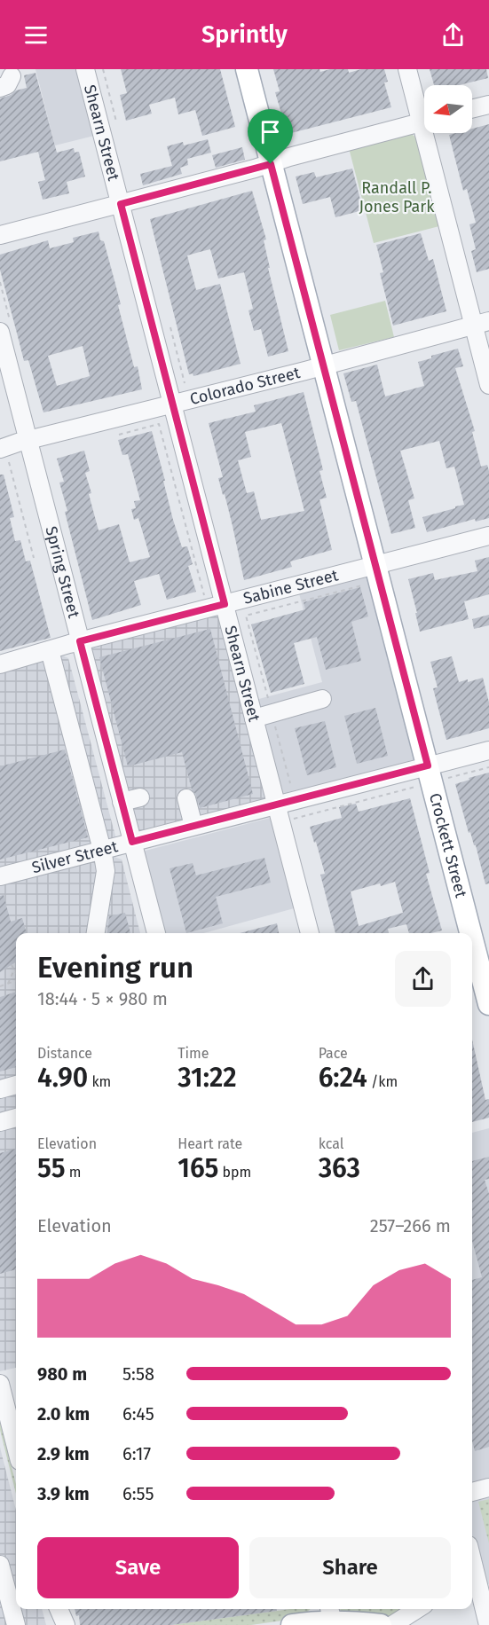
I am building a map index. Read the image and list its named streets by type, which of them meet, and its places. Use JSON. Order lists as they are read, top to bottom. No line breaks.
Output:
{"streets":{"main road":["Crockett Street"],"street":["Shearn Street","Colorado Street","Spring Street","Sabine Street","Silver Street"]},"crossings":[["Shearn Street","Colorado Street"],["Shearn Street","Sabine Street"],["Shearn Street","Silver Street"],["Colorado Street","Spring Street"],["Colorado Street","Crockett Street"],["Spring Street","Sabine Street"],["Spring Street","Silver Street"],["Sabine Street","Crockett Street"],["Crockett Street","Silver Street"]],"parks":["Randall P. Jones Park"],"north":"left","page":{"header":"Sprintly","heading":["Evening run","18:44 · 5 × 980 m"],"stats":[["Distance","4.90 km"],["Time","31:22"],["Pace","6:24 /km"],["Elevation","55 m"],["Heart rate","165 bpm"],["kcal","363"]],"chart":["Elevation","257–266 m"],"list":[{"name":"980 m","note":"5:58"},{"name":"2.0 km","note":"6:45"},{"name":"2.9 km","note":"6:17"},{"name":"3.9 km","note":"6:55"}],"buttons":["Save","Share"]}}
